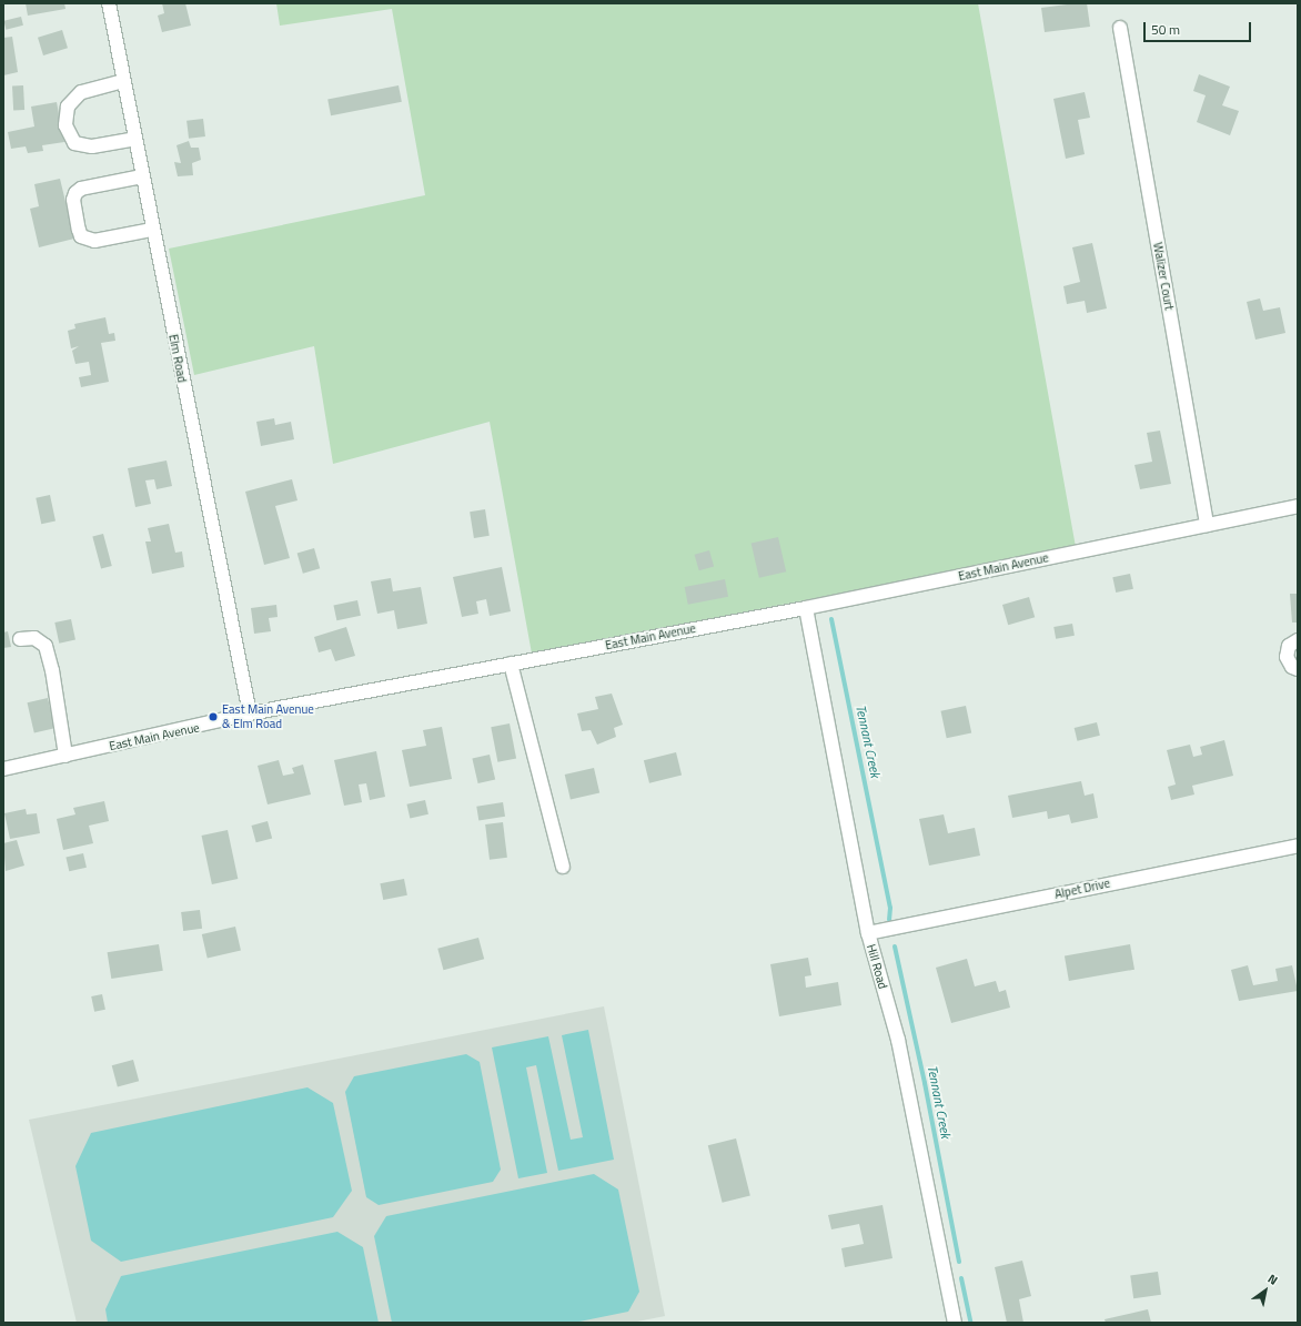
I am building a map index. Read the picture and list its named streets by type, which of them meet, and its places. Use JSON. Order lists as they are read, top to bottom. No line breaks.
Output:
{"streets":{"street":["Walizer Court","Elm Road","East Main Avenue","Alpet Drive","Hill Road"]},"crossings":[["Walizer Court","East Main Avenue"],["Elm Road","East Main Avenue"],["East Main Avenue","Hill Road"],["Alpet Drive","Hill Road"]],"water":["Tennant Creek"],"places":["East Main Avenue & Elm Road"],"scale_bar":"50 m","north":"top right"}
